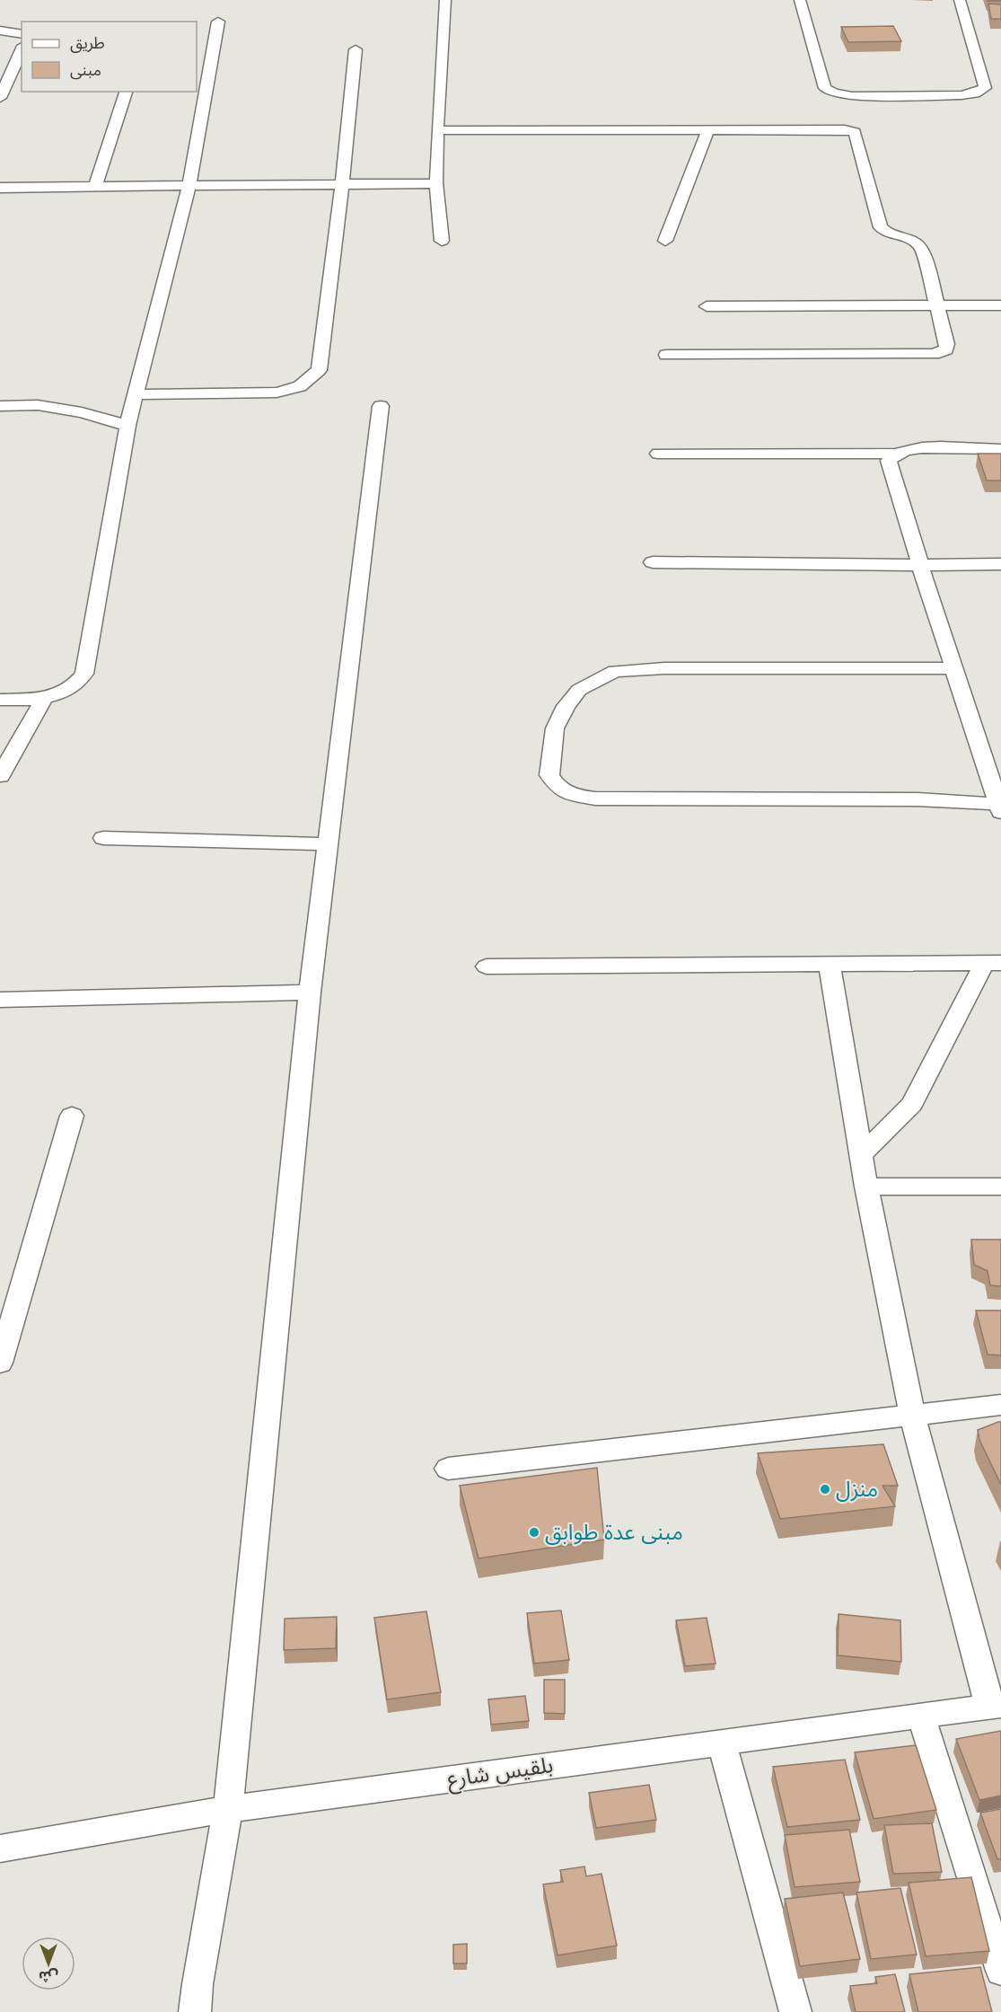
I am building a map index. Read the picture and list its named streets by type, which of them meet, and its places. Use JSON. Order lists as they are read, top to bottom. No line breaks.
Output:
{"streets":{"street":["بلقيس شارع"]},"places":["منزل","مبنى عدة طوابق"],"legend":["طريق","مبنى"],"north":"bottom"}
